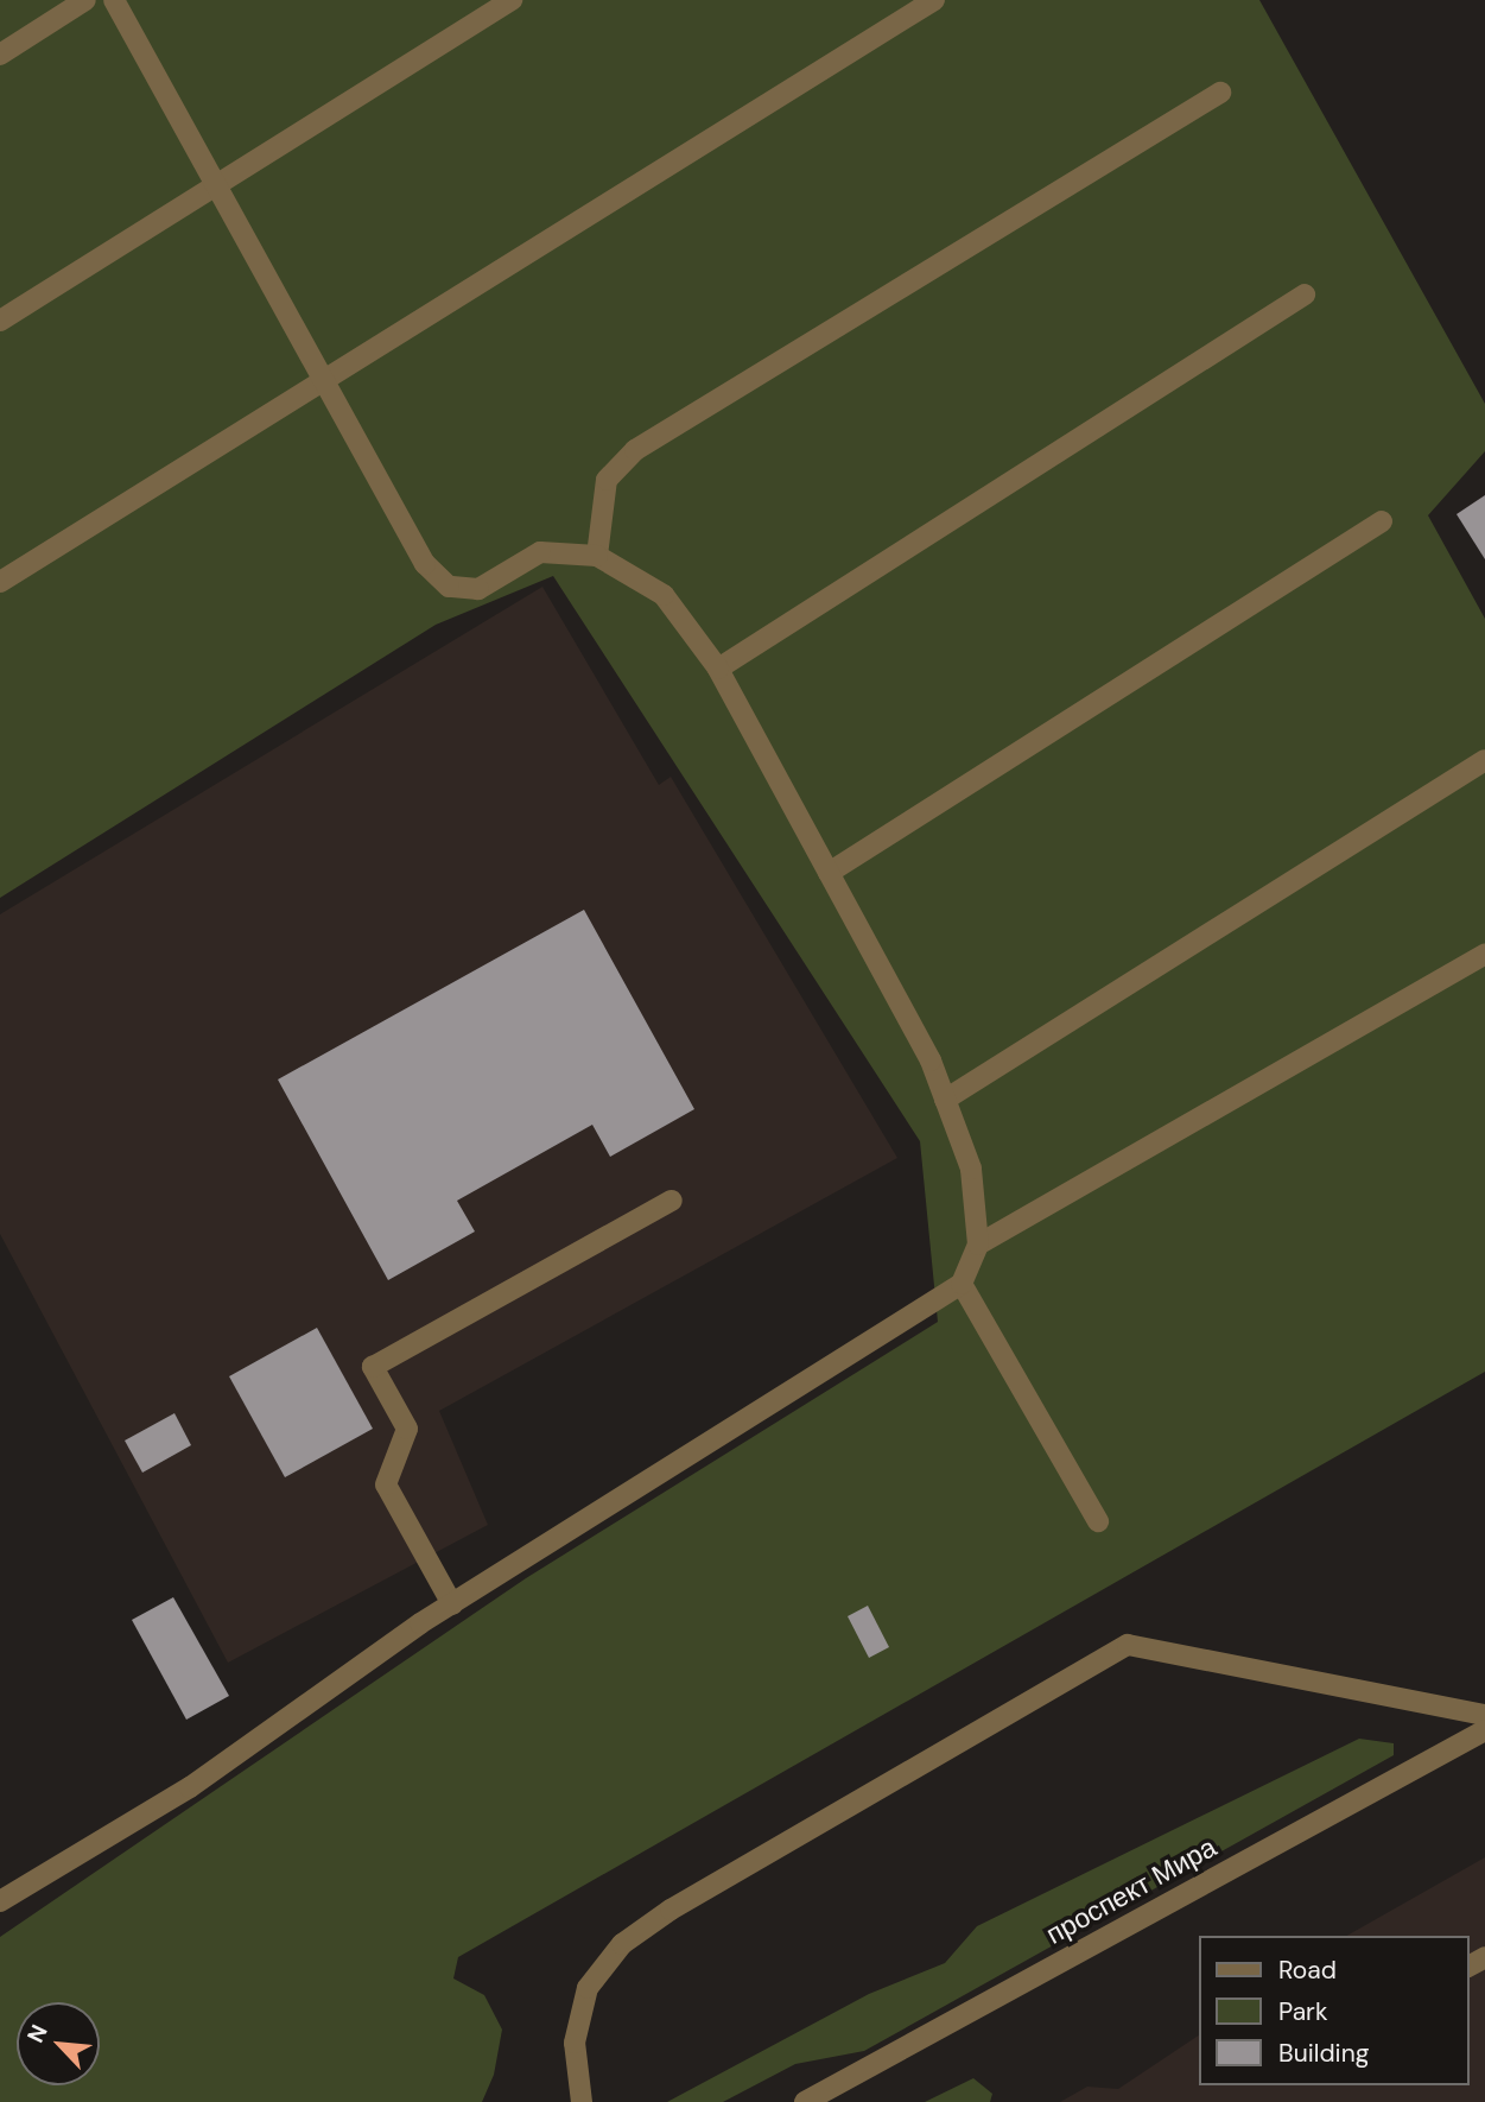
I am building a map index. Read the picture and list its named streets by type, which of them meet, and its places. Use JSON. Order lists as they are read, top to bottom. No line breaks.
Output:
{"streets":{"street":["проспект Мира"]},"legend":["Road","Park","Building"],"north":"top left"}
